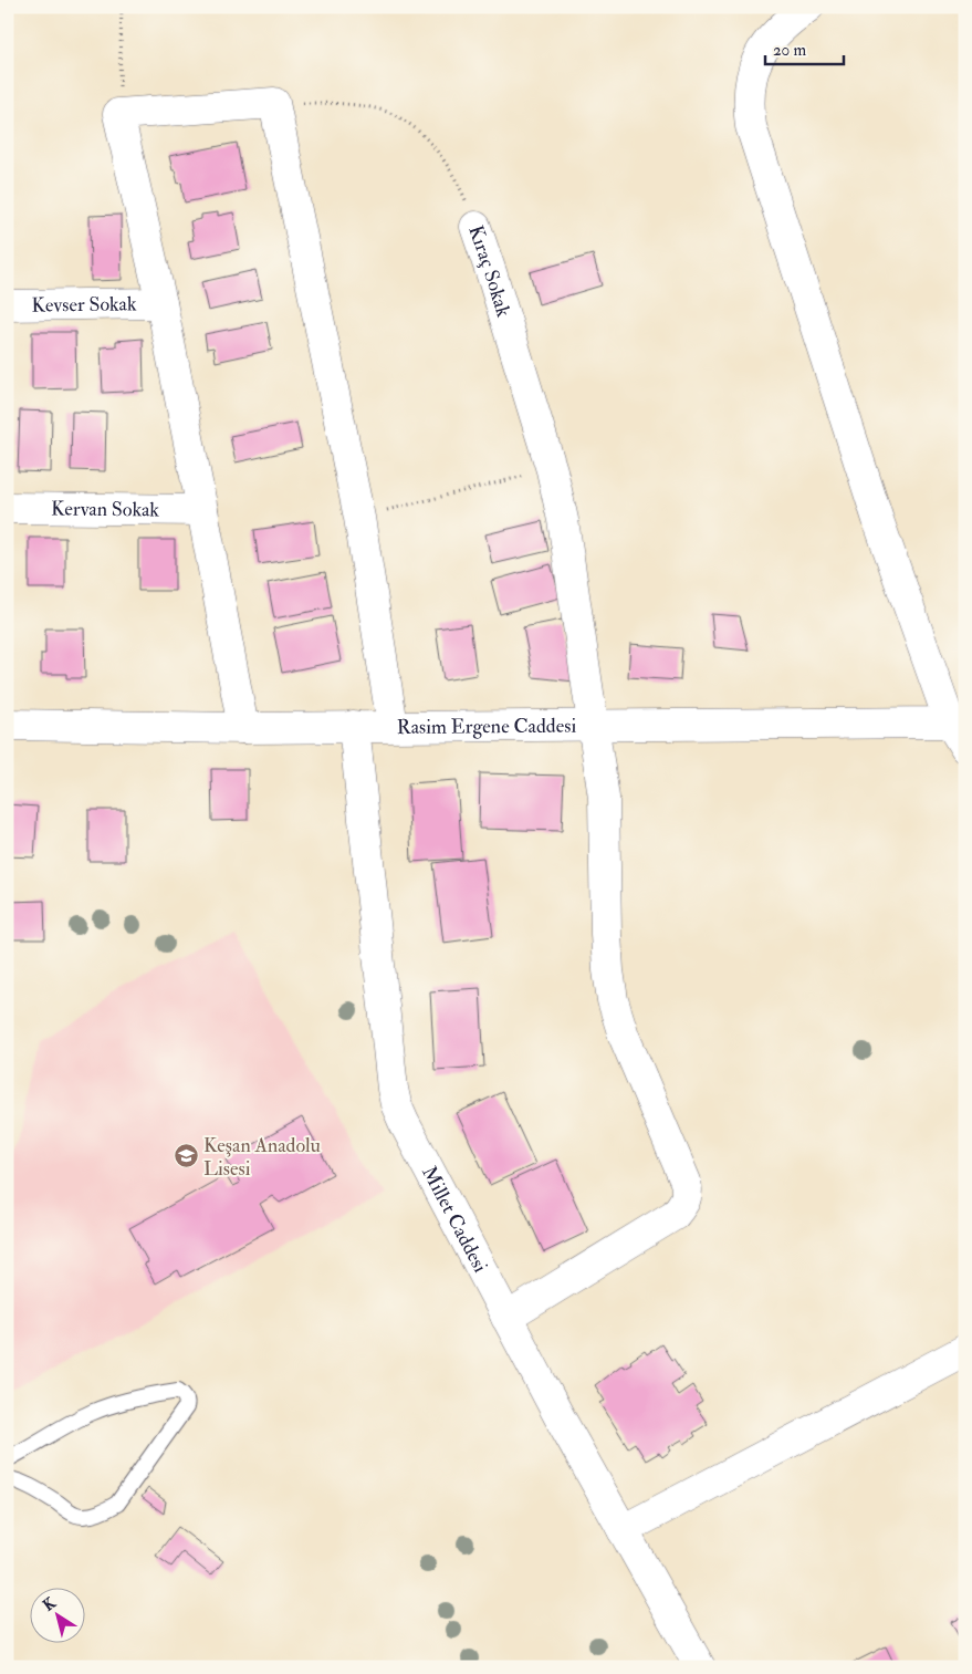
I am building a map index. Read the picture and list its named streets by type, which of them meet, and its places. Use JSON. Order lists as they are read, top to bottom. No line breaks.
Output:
{"streets":{"street":["Kıraç Sokak","Kevser Sokak","Kervan Sokak","Rasim Ergene Caddesi","Millet Caddesi"]},"crossings":[["Kıraç Sokak","Rasim Ergene Caddesi"],["Kıraç Sokak","Millet Caddesi"],["Rasim Ergene Caddesi","Millet Caddesi"]],"places":{"school or university":["Keşan Anadolu Lisesi"]},"scale_bar":"20 m","north":"top left"}
